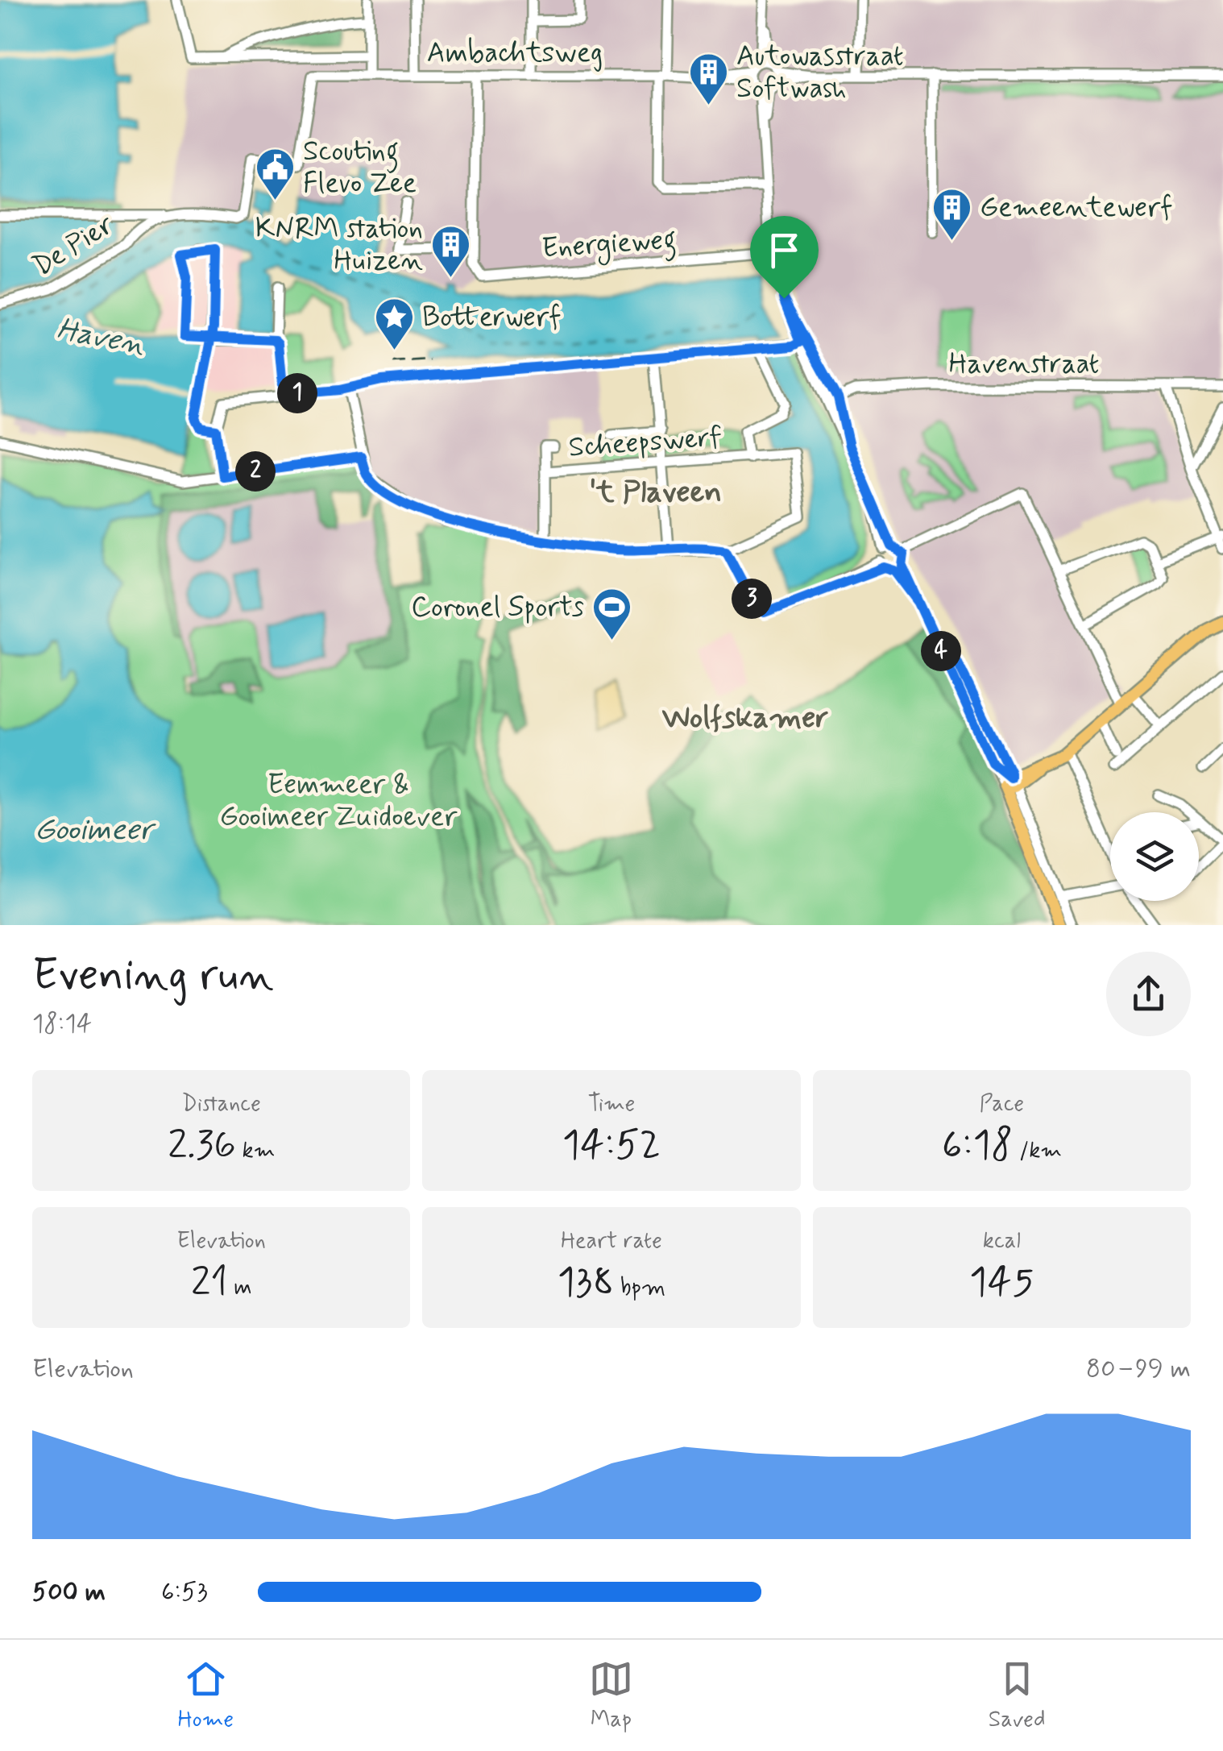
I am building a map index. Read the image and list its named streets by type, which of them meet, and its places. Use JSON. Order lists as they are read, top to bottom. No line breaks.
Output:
{"streets":{"street":["Ambachtsweg","Energieweg","De Pier","Havenstraat","Scheepswerf"]},"crossings":[["Ambachtsweg","De Pier"]],"districts":["'t Plaveen","Wolfskamer"],"water":["Haven","Gooimeer"],"parks":["Eemmeer & Gooimeer Zuidoever"],"places":{"building":["Autowasstraat Softwash","Gemeentewerf","KNRM station Huizen"],"public building":["Scouting Flevo Zee"],"place":["Botterwerf"],"sports":["Coronel Sports"]},"page":{"pins":["1","2","3","4"],"heading":["Evening run","18:14"],"stats":[["Distance","2.36 km"],["Time","14:52"],["Pace","6:18 /km"],["Elevation","21 m"],["Heart rate","138 bpm"],["kcal","145"]],"chart":["Elevation","80–99 m"],"list":[{"name":"500 m","note":"6:53"}],"tabs":["Home","Map","Saved"]}}
